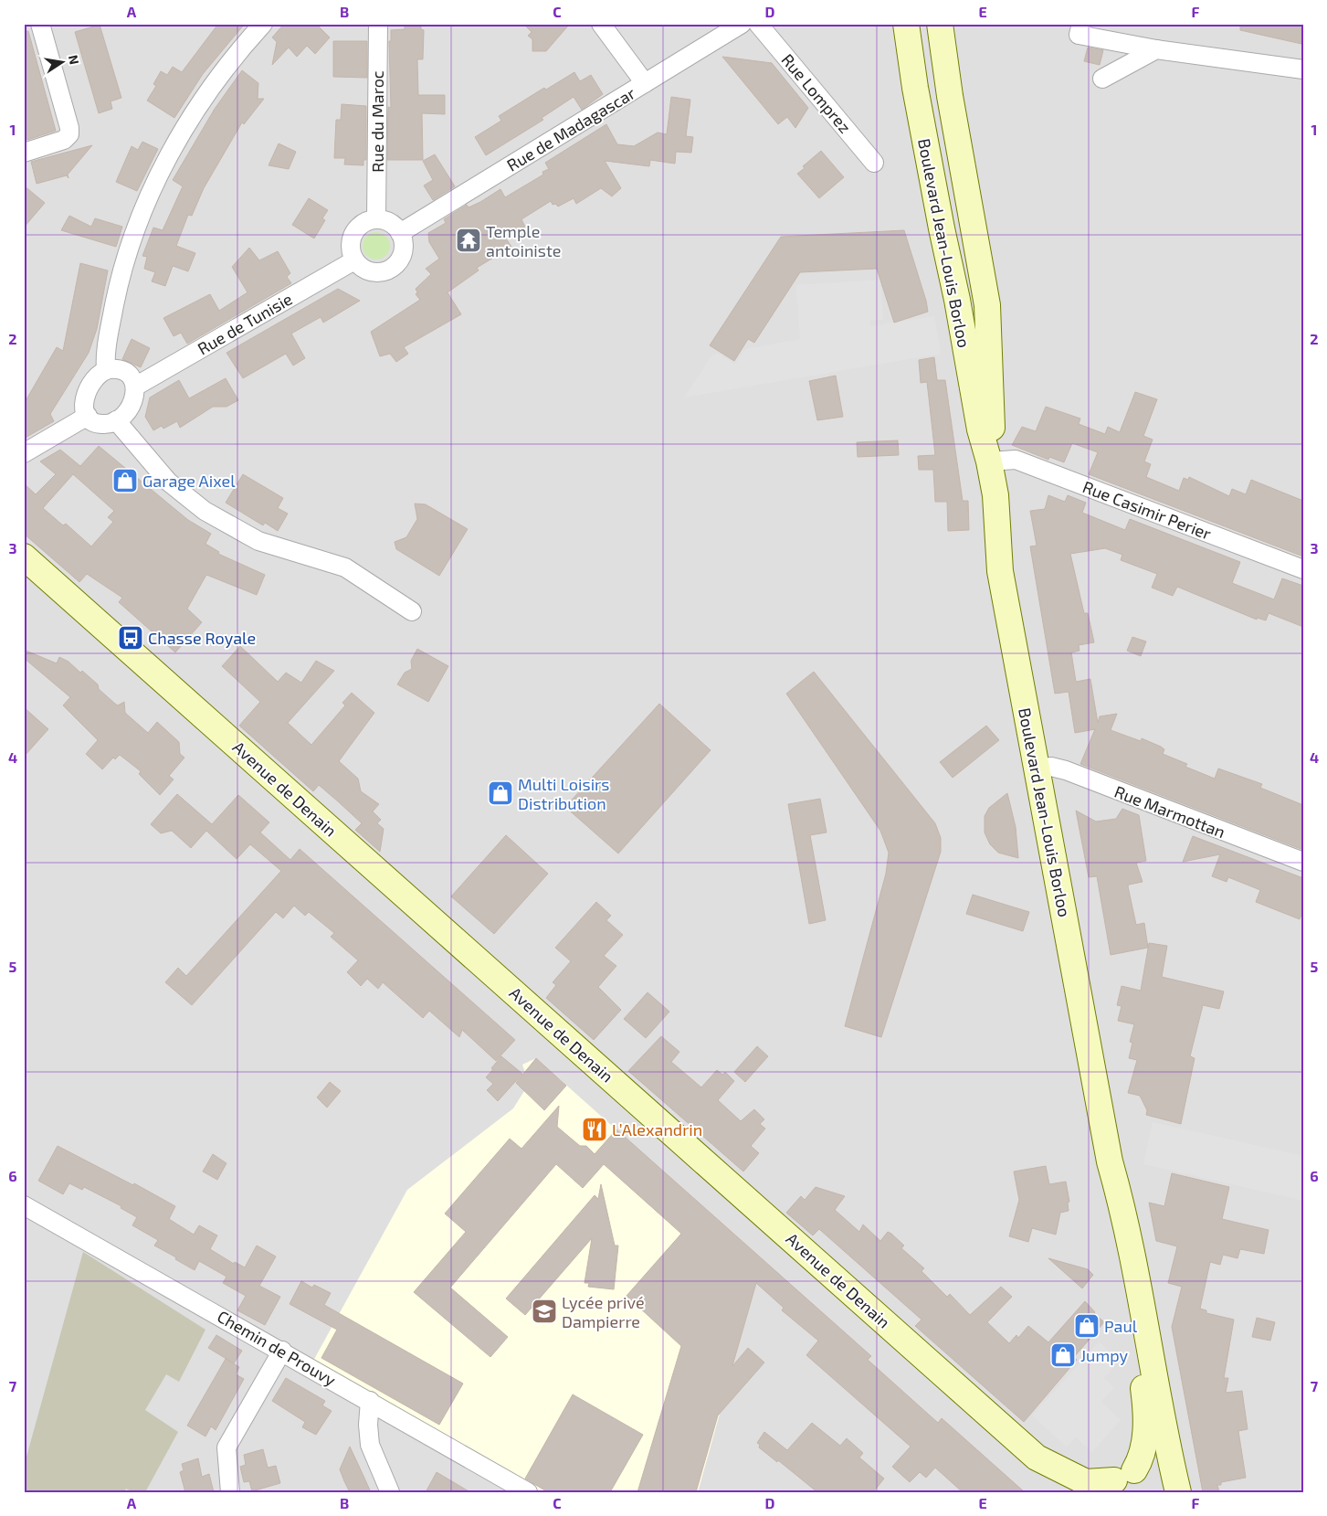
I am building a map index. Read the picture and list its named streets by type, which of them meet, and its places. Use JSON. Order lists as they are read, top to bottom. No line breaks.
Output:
{"streets":{"main road":["Boulevard Jean-Louis Borloo","Avenue de Denain"],"street":["Rue Lomprez","Rue du Maroc","Rue de Madagascar","Rue de Tunisie","Rue Casimir Perier","Rue Marmottan","Chemin de Prouvy"]},"crossings":[["Rue du Maroc","Rue de Madagascar"],["Rue du Maroc","Rue de Tunisie"],["Rue de Madagascar","Rue de Tunisie"],["Boulevard Jean-Louis Borloo","Rue Casimir Perier"],["Boulevard Jean-Louis Borloo","Avenue de Denain"],["Boulevard Jean-Louis Borloo","Rue Marmottan"]],"places":{"temple":["Temple antoiniste"],"shop":["Garage Aixel","Multi Loisirs Distribution","Paul","Jumpy"],"bus stop":["Chasse Royale"],"restaurant":["L’Alexandrin"],"school or university":["Lycée privé Dampierre"]},"north":"right","grid":{"columns":["A","B","C","D","E","F"],"rows":["1","2","3","4","5","6","7"]}}
